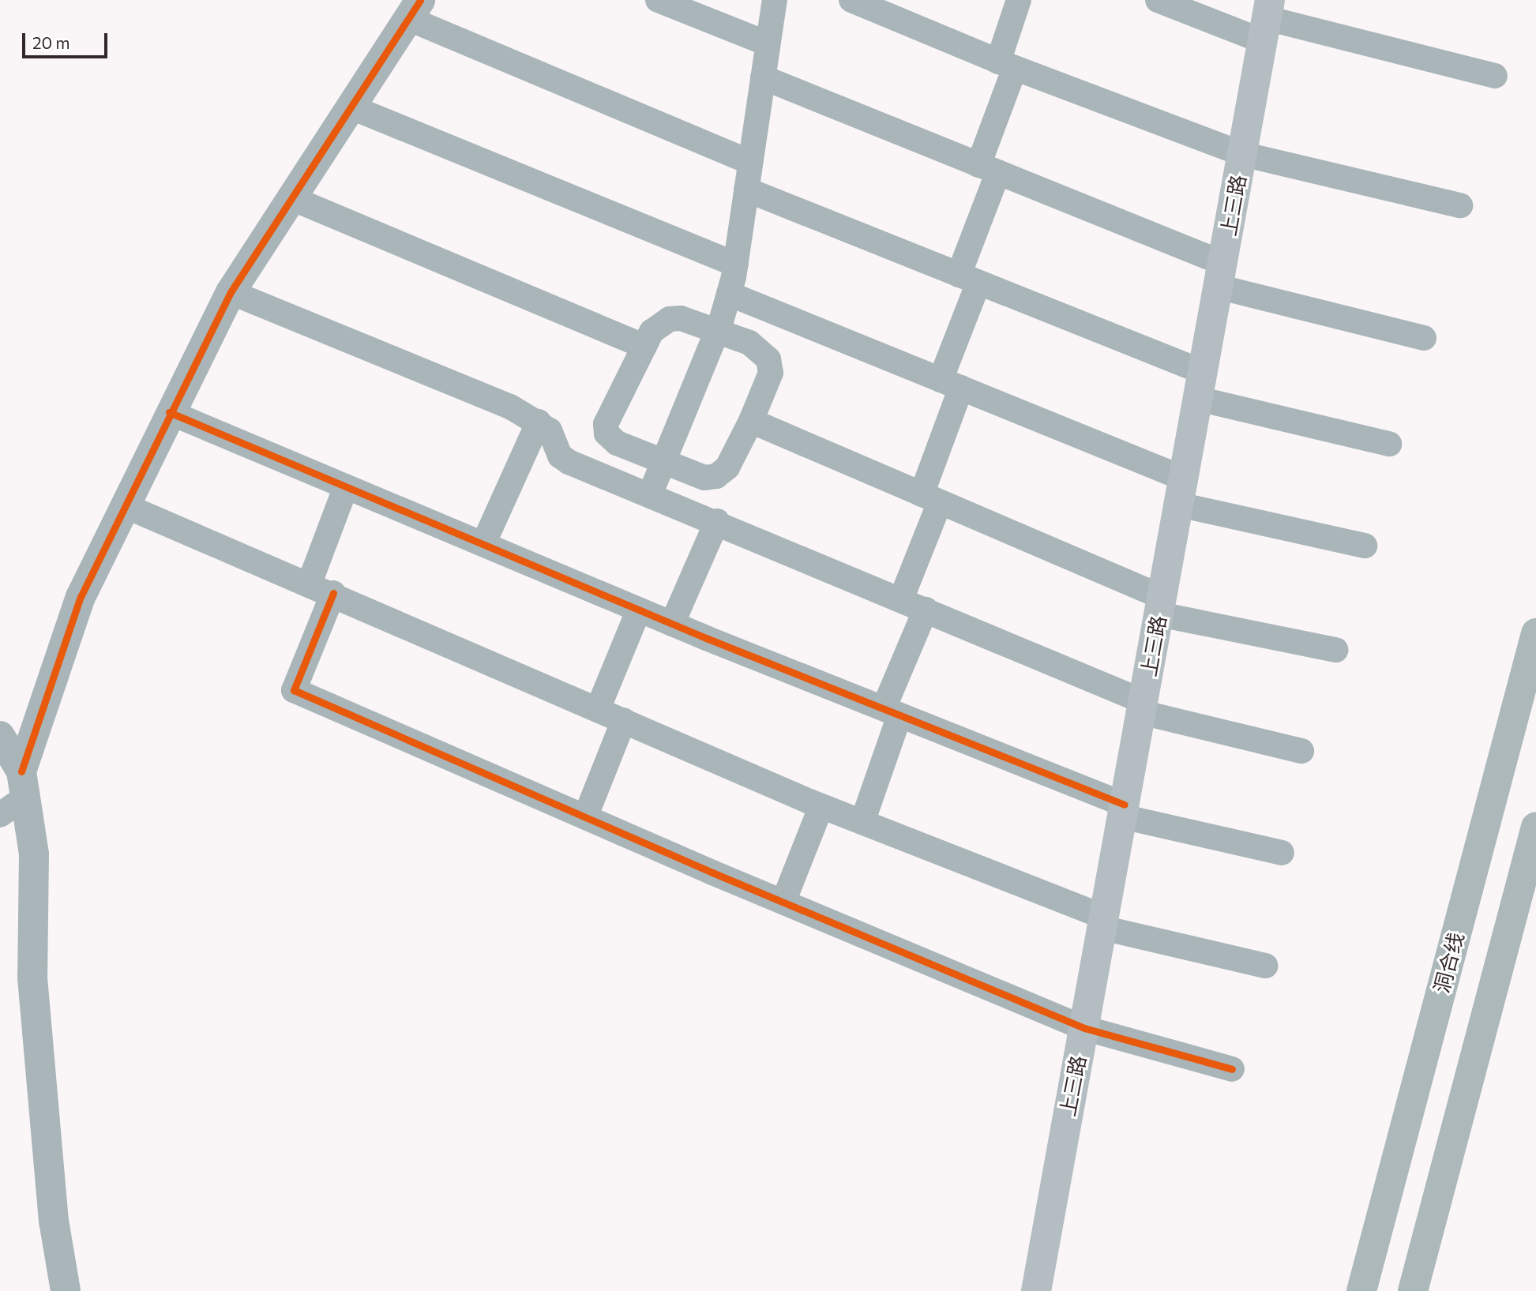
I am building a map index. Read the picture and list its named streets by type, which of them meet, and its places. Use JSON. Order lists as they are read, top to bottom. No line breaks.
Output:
{"streets":{"highway":["洞合线"],"main road":["上三路"]},"scale_bar":"20 m"}
